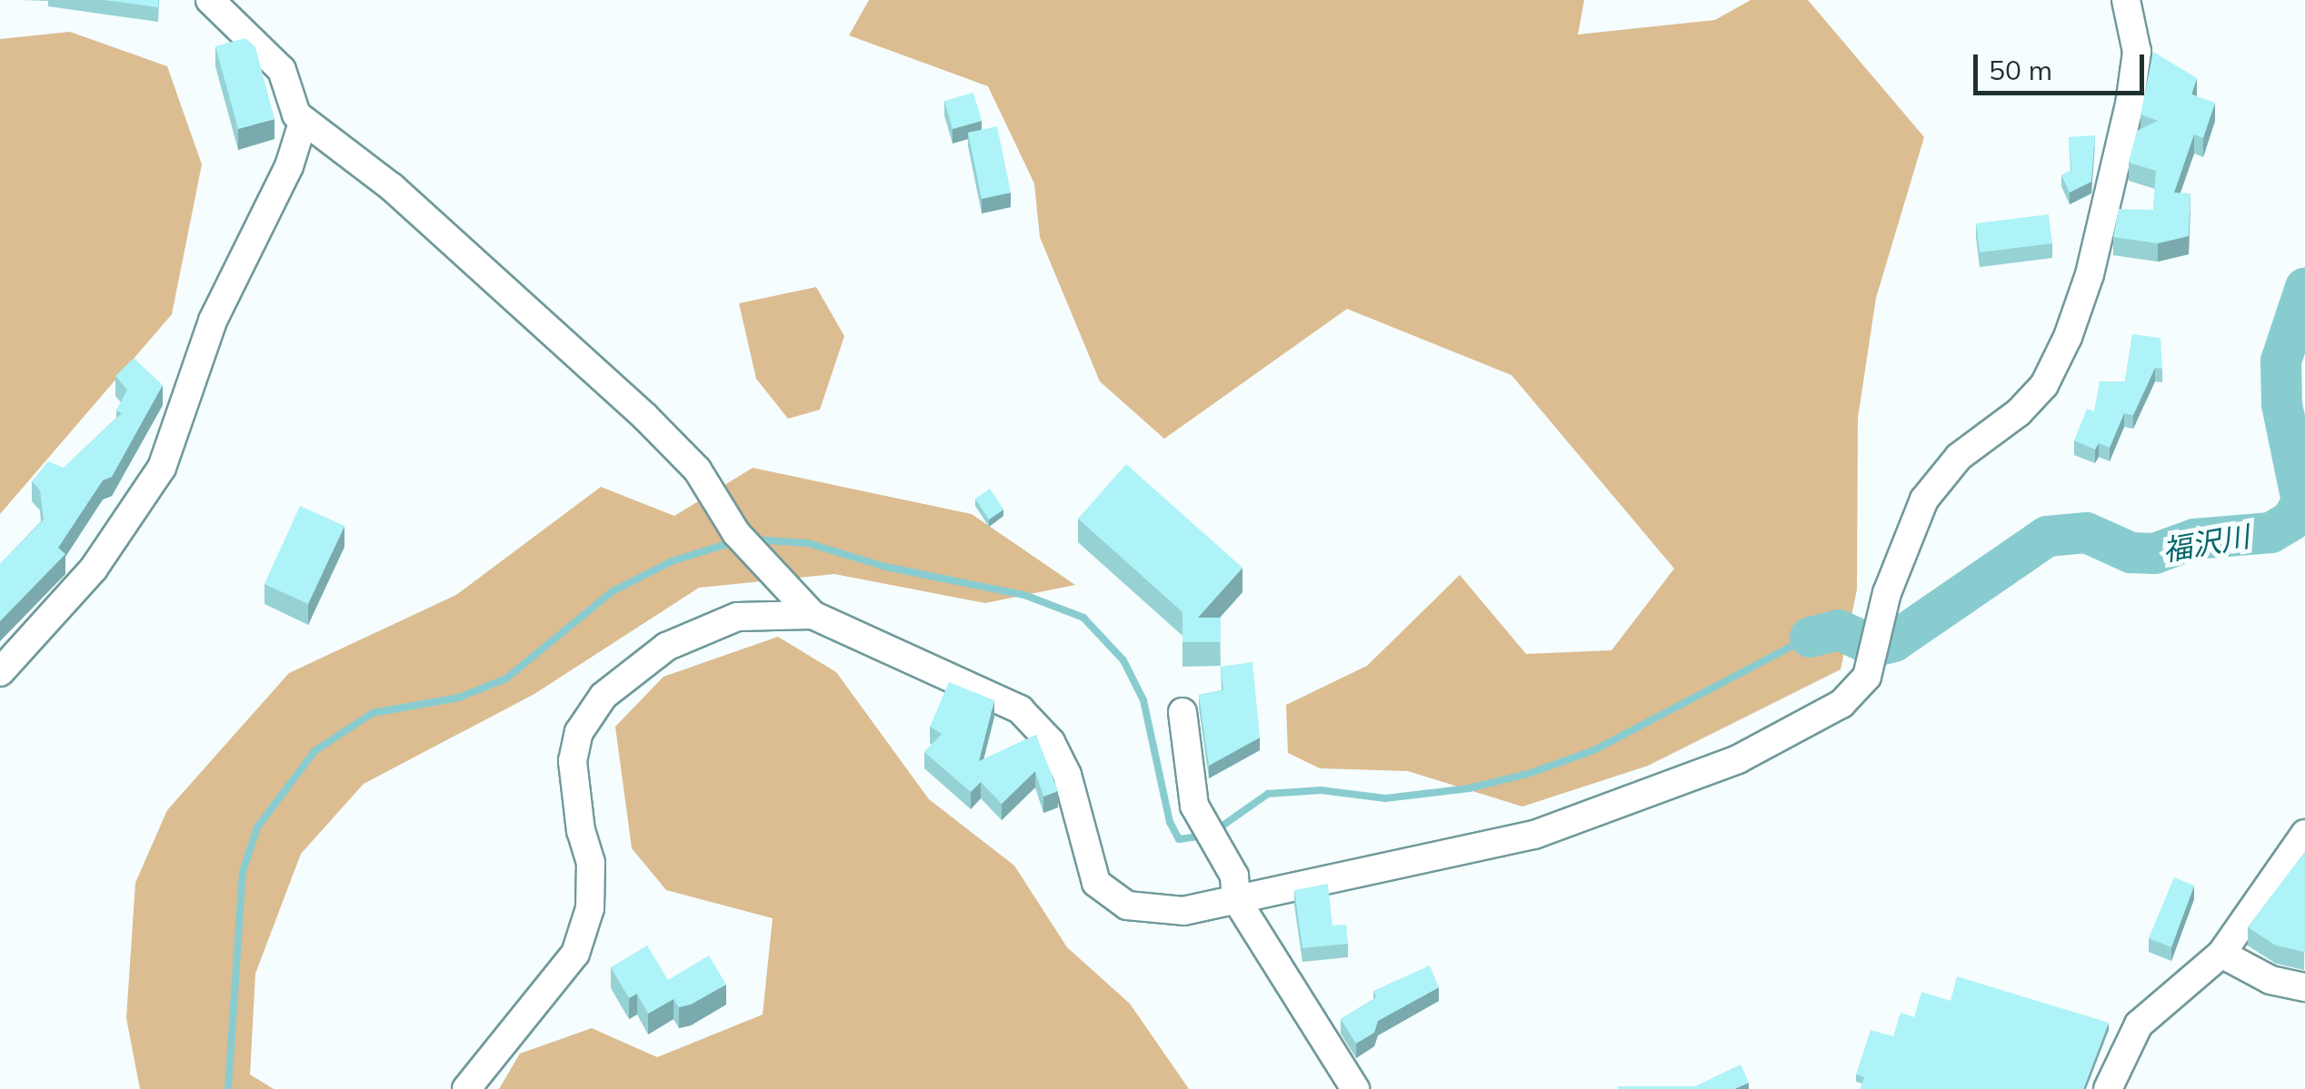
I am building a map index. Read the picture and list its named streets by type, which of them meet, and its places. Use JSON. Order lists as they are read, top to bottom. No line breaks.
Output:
{"water":["福沢川"],"scale_bar":"50 m"}
